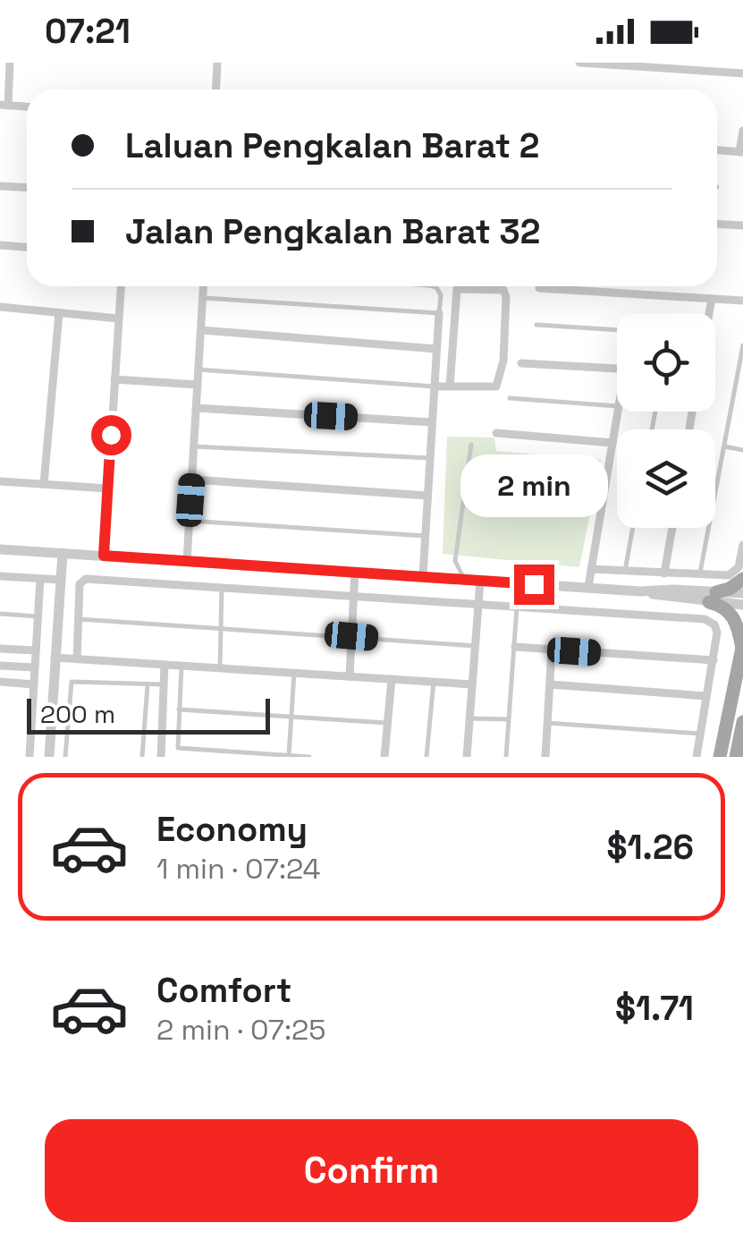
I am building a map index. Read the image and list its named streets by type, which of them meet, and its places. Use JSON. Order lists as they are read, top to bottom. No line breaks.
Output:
{"scale_bar":"200 m","page":{"status":"07:21","banner":["Laluan Pengkalan Barat 2","Jalan Pengkalan Barat 32"],"bubble":"2 min","scale":"200 m","list":[{"name":"Economy","note":"1 min · 07:24","value":"$1.26"},{"name":"Comfort","note":"2 min · 07:25","value":"$1.71"}],"buttons":"Confirm"}}
